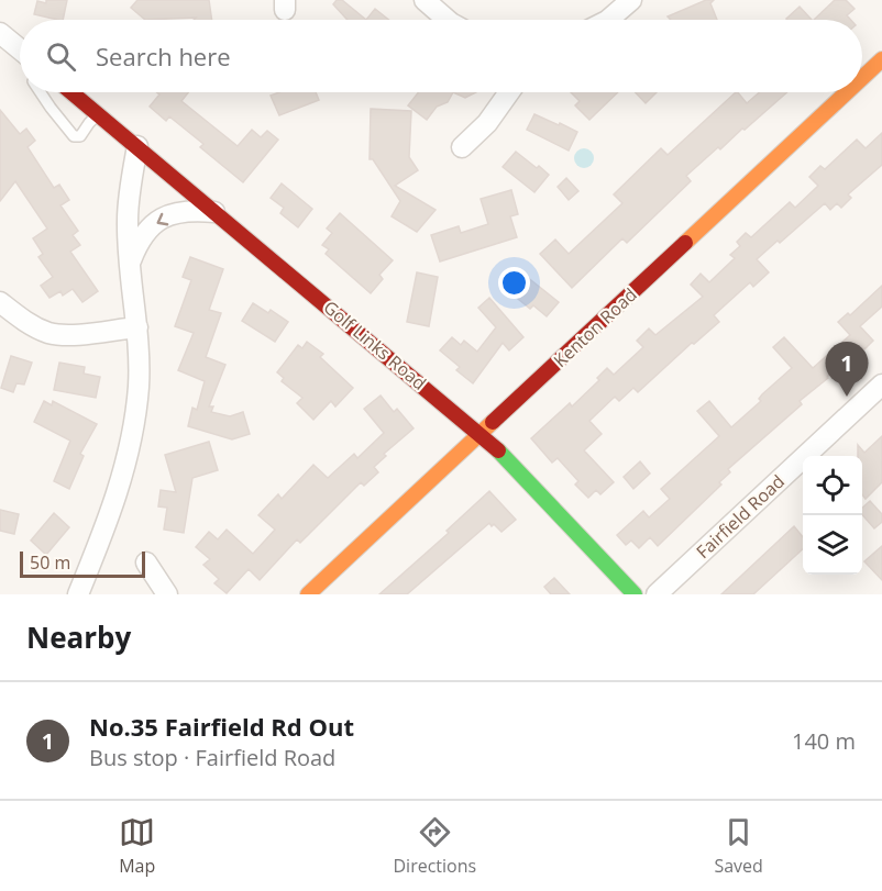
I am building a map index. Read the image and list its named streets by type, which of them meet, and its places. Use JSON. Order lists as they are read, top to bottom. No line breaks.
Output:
{"streets":{"street":["Kenton Road","Golf Links Road","Fairfield Road"]},"crossings":[["Kenton Road","Golf Links Road"]],"scale_bar":"50 m","page":{"search":"Search here","pins":"1","scale":"50 m","heading":"Nearby","list":[{"mark":"1","name":"No.35 Fairfield Rd Out","note":"Bus stop · Fairfield Road","value":"140 m"}],"nav":["Map","Directions","Saved"]}}
